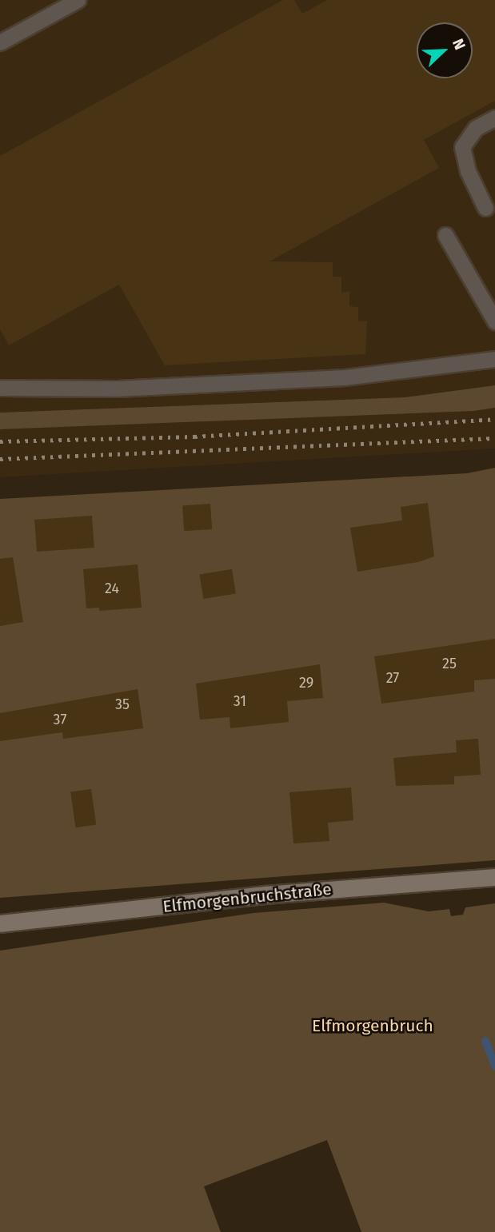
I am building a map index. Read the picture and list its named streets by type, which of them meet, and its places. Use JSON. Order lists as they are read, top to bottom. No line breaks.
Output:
{"streets":{"main road":["Elfmorgenbruchstraße"]},"parks":["Elfmorgenbruch"],"house_numbers":["24","25","27","29","31","35","37"],"north":"top right"}
